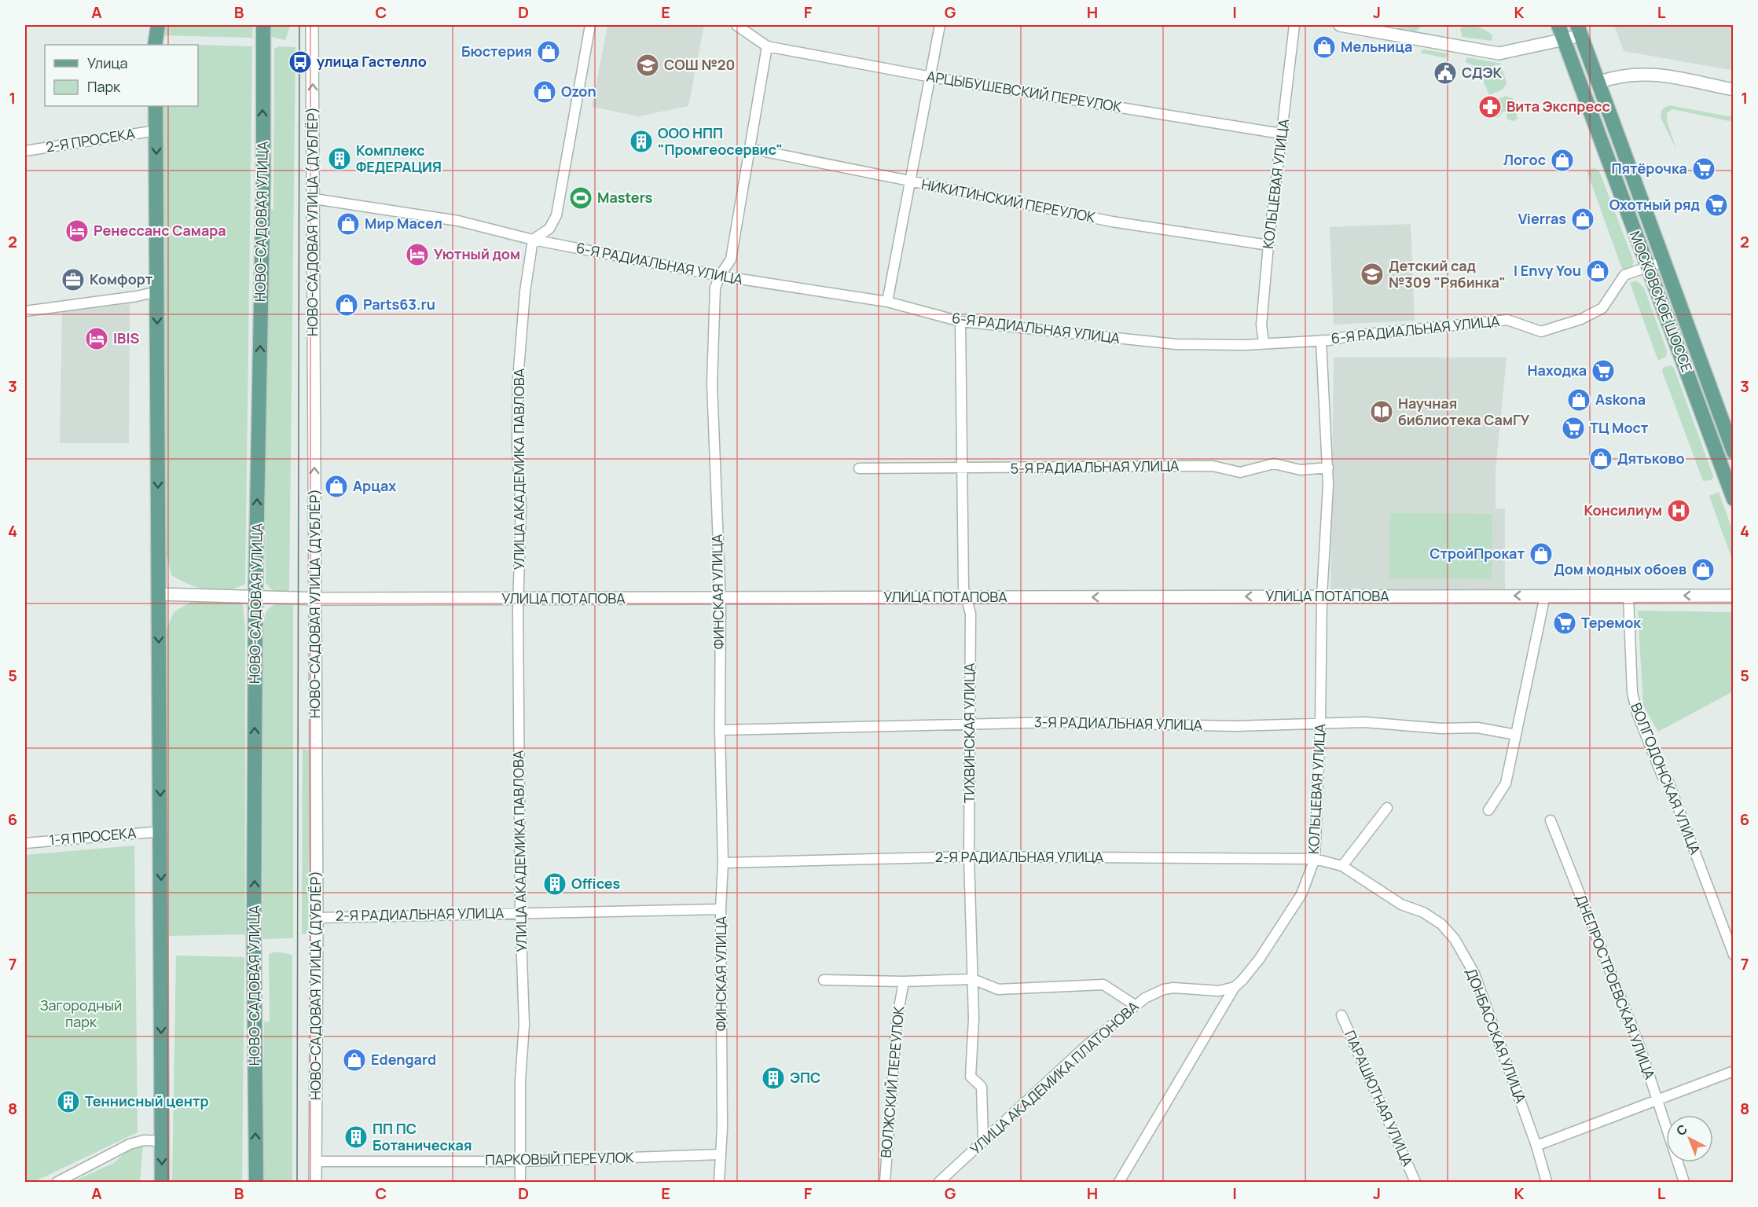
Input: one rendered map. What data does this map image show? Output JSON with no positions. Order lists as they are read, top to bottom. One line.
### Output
{"streets":{"main road":["НОВО-САДОВАЯ УЛИЦА","МОСКОВСКОЕ ШОССЕ"],"street":["АРЦЫБУШЕВСКИЙ ПЕРЕУЛОК","2-Я ПРОСЕКА","КОЛЬЦЕВАЯ УЛИЦА","НИКИТИНСКИЙ ПЕРЕУЛОК","НОВО-САДОВАЯ УЛИЦА (ДУБЛЁР)","6-Я РАДИАЛЬНАЯ УЛИЦА","5-Я РАДИАЛЬНАЯ УЛИЦА","УЛИЦА АКАДЕМИКА ПАВЛОВА","ФИНСКАЯ УЛИЦА","УЛИЦА ПОТАПОВА","3-Я РАДИАЛЬНАЯ УЛИЦА","ТИХВИНСКАЯ УЛИЦА","ВОЛГОДОНСКАЯ УЛИЦА","1-Я ПРОСЕКА","2-Я РАДИАЛЬНАЯ УЛИЦА","ДНЕПРОСТРОЕВСКАЯ УЛИЦА","ДОНБАССКАЯ УЛИЦА","УЛИЦА АКАДЕМИКА ПЛАТОНОВА","ВОЛЖСКИЙ ПЕРЕУЛОК","ПАРАШЮТНАЯ УЛИЦА","ПАРКОВЫЙ ПЕРЕУЛОК"]},"crossings":[["АРЦЫБУШЕВСКИЙ ПЕРЕУЛОК","КОЛЬЦЕВАЯ УЛИЦА"],["АРЦЫБУШЕВСКИЙ ПЕРЕУЛОК","ФИНСКАЯ УЛИЦА"],["КОЛЬЦЕВАЯ УЛИЦА","НИКИТИНСКИЙ ПЕРЕУЛОК"],["КОЛЬЦЕВАЯ УЛИЦА","6-Я РАДИАЛЬНАЯ УЛИЦА"],["КОЛЬЦЕВАЯ УЛИЦА","5-Я РАДИАЛЬНАЯ УЛИЦА"],["КОЛЬЦЕВАЯ УЛИЦА","УЛИЦА ПОТАПОВА"],["КОЛЬЦЕВАЯ УЛИЦА","3-Я РАДИАЛЬНАЯ УЛИЦА"],["КОЛЬЦЕВАЯ УЛИЦА","2-Я РАДИАЛЬНАЯ УЛИЦА"],["КОЛЬЦЕВАЯ УЛИЦА","ДОНБАССКАЯ УЛИЦА"],["КОЛЬЦЕВАЯ УЛИЦА","УЛИЦА АКАДЕМИКА ПЛАТОНОВА"],["НИКИТИНСКИЙ ПЕРЕУЛОК","ФИНСКАЯ УЛИЦА"],["НОВО-САДОВАЯ УЛИЦА","УЛИЦА ПОТАПОВА"],["НОВО-САДОВАЯ УЛИЦА (ДУБЛЁР)","6-Я РАДИАЛЬНАЯ УЛИЦА"],["НОВО-САДОВАЯ УЛИЦА (ДУБЛЁР)","УЛИЦА ПОТАПОВА"],["НОВО-САДОВАЯ УЛИЦА (ДУБЛЁР)","2-Я РАДИАЛЬНАЯ УЛИЦА"],["НОВО-САДОВАЯ УЛИЦА (ДУБЛЁР)","ПАРКОВЫЙ ПЕРЕУЛОК"],["6-Я РАДИАЛЬНАЯ УЛИЦА","МОСКОВСКОЕ ШОССЕ"],["6-Я РАДИАЛЬНАЯ УЛИЦА","УЛИЦА АКАДЕМИКА ПАВЛОВА"],["6-Я РАДИАЛЬНАЯ УЛИЦА","ФИНСКАЯ УЛИЦА"],["6-Я РАДИАЛЬНАЯ УЛИЦА","ТИХВИНСКАЯ УЛИЦА"],["5-Я РАДИАЛЬНАЯ УЛИЦА","ТИХВИНСКАЯ УЛИЦА"],["УЛИЦА АКАДЕМИКА ПАВЛОВА","УЛИЦА ПОТАПОВА"],["УЛИЦА АКАДЕМИКА ПАВЛОВА","2-Я РАДИАЛЬНАЯ УЛИЦА"],["УЛИЦА АКАДЕМИКА ПАВЛОВА","ПАРКОВЫЙ ПЕРЕУЛОК"],["ФИНСКАЯ УЛИЦА","УЛИЦА ПОТАПОВА"],["ФИНСКАЯ УЛИЦА","3-Я РАДИАЛЬНАЯ УЛИЦА"],["ФИНСКАЯ УЛИЦА","2-Я РАДИАЛЬНАЯ УЛИЦА"],["ФИНСКАЯ УЛИЦА","ПАРКОВЫЙ ПЕРЕУЛОК"],["УЛИЦА ПОТАПОВА","ТИХВИНСКАЯ УЛИЦА"],["УЛИЦА ПОТАПОВА","ВОЛГОДОНСКАЯ УЛИЦА"],["3-Я РАДИАЛЬНАЯ УЛИЦА","ТИХВИНСКАЯ УЛИЦА"],["ТИХВИНСКАЯ УЛИЦА","2-Я РАДИАЛЬНАЯ УЛИЦА"],["ТИХВИНСКАЯ УЛИЦА","УЛИЦА АКАДЕМИКА ПЛАТОНОВА"],["2-Я РАДИАЛЬНАЯ УЛИЦА","ДОНБАССКАЯ УЛИЦА"]],"one_way":["НОВО-САДОВАЯ УЛИЦА (ДУБЛЁР)","УЛИЦА ПОТАПОВА"],"parks":["Загородный парк"],"places":{"shop":["Мельница","Бюстерия","Ozon","Логос","Vierras","Мир Масел","I Envy You","Parts63.ru","Askona","Дятьково","Арцах","СтройПрокат","Дом модных обоев","Edengard"],"bus stop":["улица Гастелло"],"school or university":["СОШ №20","Детский сад №309 \"Рябинка\""],"public building":["СДЭК"],"pharmacy":["Вита Экспресс"],"building":["ООО НПП \"Промгеосервис\"","Комплекс ФЕДЕРАЦИЯ","Offices","ЭПС","Теннисный центр","ПП ПС Ботаническая"],"supermarket":["Пятёрочка","Охотный ряд","Находка","ТЦ Мост","Теремок"],"sports":["Masters"],"hotel":["Ренессанс Самара","Уютный дом","IBIS"],"office":["Комфорт"],"library":["Научная библиотека СамГУ"],"hospital":["Консилиум"]},"legend":["Улица","Парк"],"north":"top left","grid":{"columns":["A","B","C","D","E","F","G","H","I","J","K","L"],"rows":["1","2","3","4","5","6","7","8"]}}
